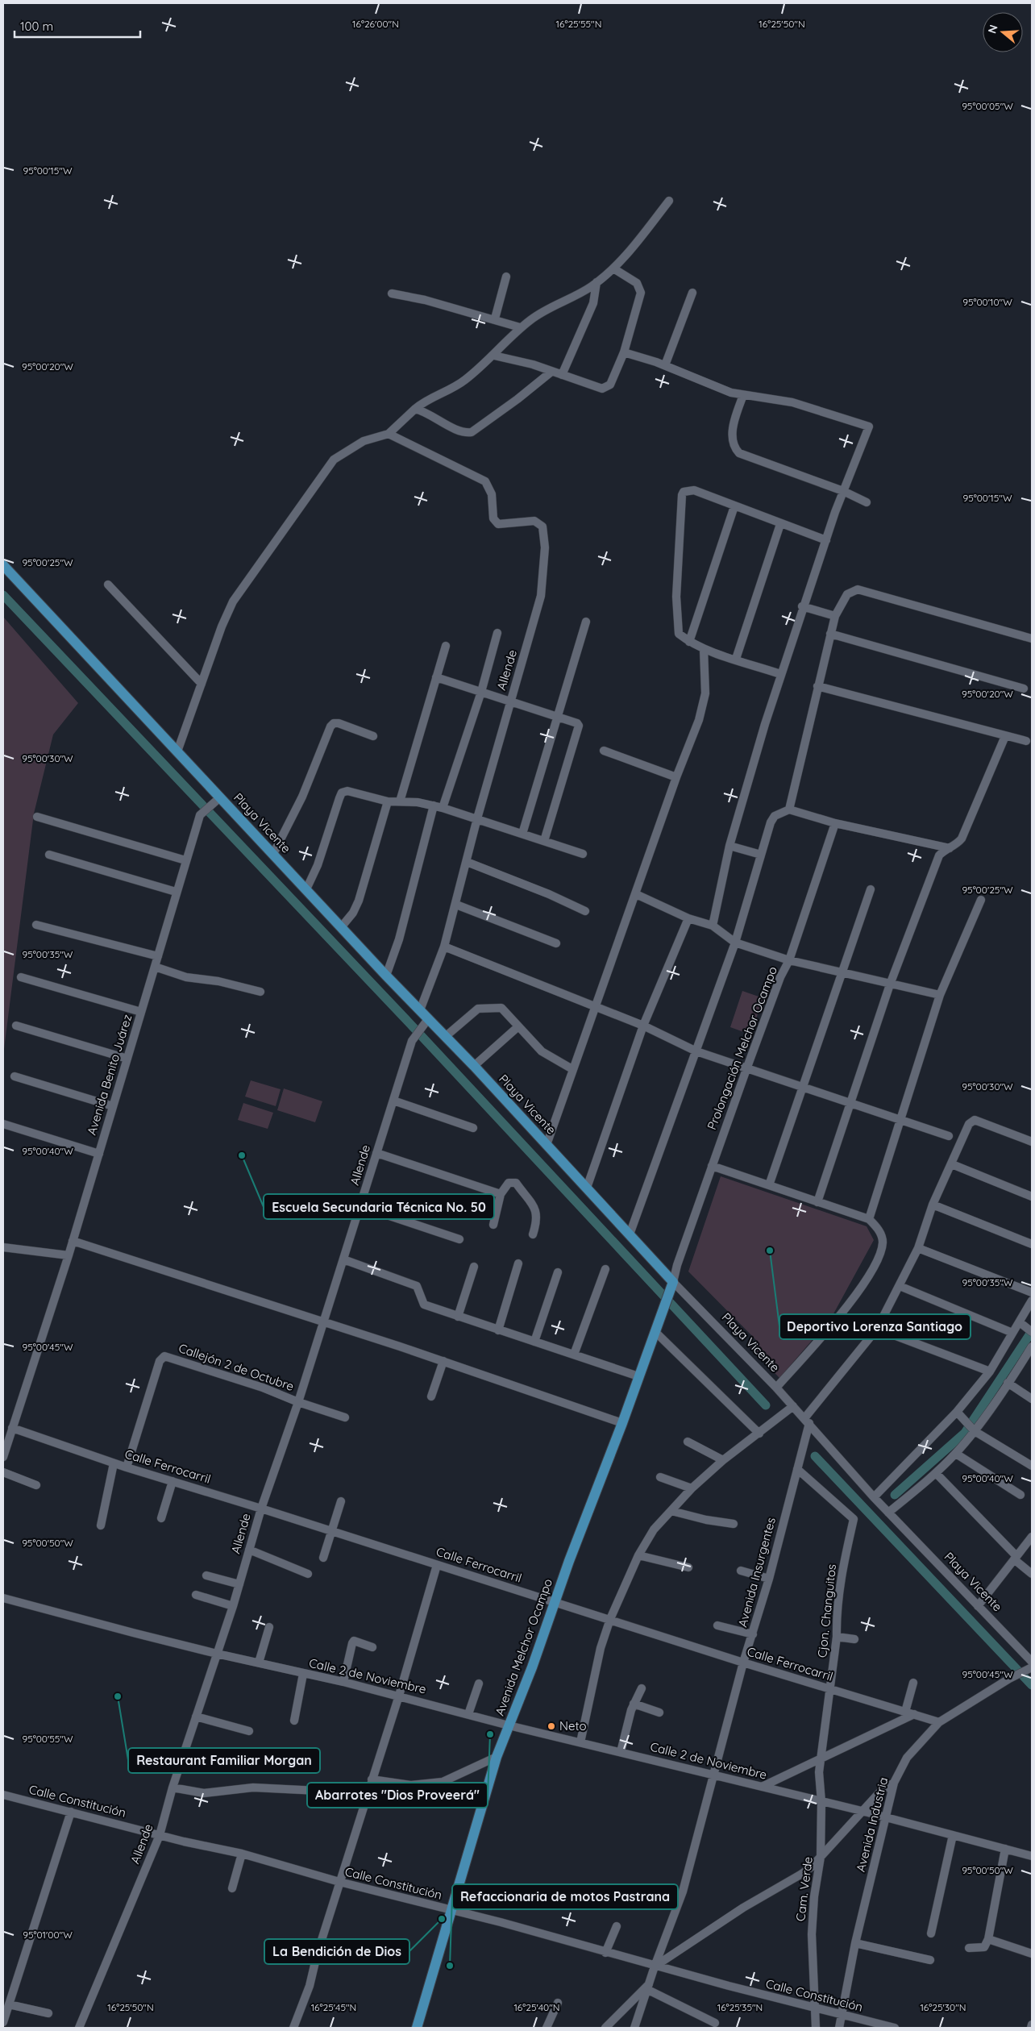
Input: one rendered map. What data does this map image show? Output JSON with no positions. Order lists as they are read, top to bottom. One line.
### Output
{"streets":{"main road":["Playa Vicente","Avenida Melchor Ocampo"],"street":["Allende","Prolongación Melchor Ocampo","Avenida Benito Juárez","Callejón 2 de Octubre","Calle Ferrocarril","Avenida Insurgentes","Cjon. Changuitos","Calle 2 de Noviembre","Calle Constitución","Avenida Industria","Cam. Verde"]},"crossings":[["Allende","Playa Vicente"],["Allende","Callejón 2 de Octubre"],["Allende","Calle Ferrocarril"],["Allende","Calle 2 de Noviembre"],["Allende","Calle Constitución"],["Playa Vicente","Prolongación Melchor Ocampo"],["Playa Vicente","Avenida Benito Juárez"],["Playa Vicente","Avenida Insurgentes"],["Playa Vicente","Avenida Melchor Ocampo"],["Playa Vicente","Avenida Industria"],["Prolongación Melchor Ocampo","Avenida Melchor Ocampo"],["Avenida Benito Juárez","Calle Ferrocarril"],["Callejón 2 de Octubre","Calle Ferrocarril"],["Calle Ferrocarril","Avenida Insurgentes"],["Calle Ferrocarril","Cjon. Changuitos"],["Calle Ferrocarril","Avenida Melchor Ocampo"],["Calle Ferrocarril","Avenida Industria"],["Avenida Insurgentes","Cjon. Changuitos"],["Avenida Insurgentes","Calle 2 de Noviembre"],["Avenida Insurgentes","Calle Constitución"],["Cjon. Changuitos","Calle 2 de Noviembre"],["Cjon. Changuitos","Cam. Verde"],["Avenida Melchor Ocampo","Calle 2 de Noviembre"],["Avenida Melchor Ocampo","Calle Constitución"],["Calle 2 de Noviembre","Avenida Industria"],["Calle 2 de Noviembre","Cam. Verde"],["Calle Constitución","Avenida Industria"],["Calle Constitución","Cam. Verde"]],"places":["Escuela Secundaria Técnica No. 50","Deportivo Lorenza Santiago","Restaurant Familiar Morgan","Neto","Abarrotes \"Dios Proveerá\"","La Bendición de Dios","Refaccionaria de motos Pastrana"],"scale_bar":"100 m","north":"left","coordinates":["16°26'00\"N","16°25'55\"N","16°25'50\"N","95°00'05\"W","95°00'15\"W","95°00'10\"W","95°00'20\"W","95°00'25\"W","95°00'30\"W","95°00'35\"W","95°00'40\"W","95°00'45\"W","95°00'50\"W","95°00'55\"W","95°01'00\"W","16°25'45\"N","16°25'40\"N","16°25'35\"N","16°25'30\"N"]}
